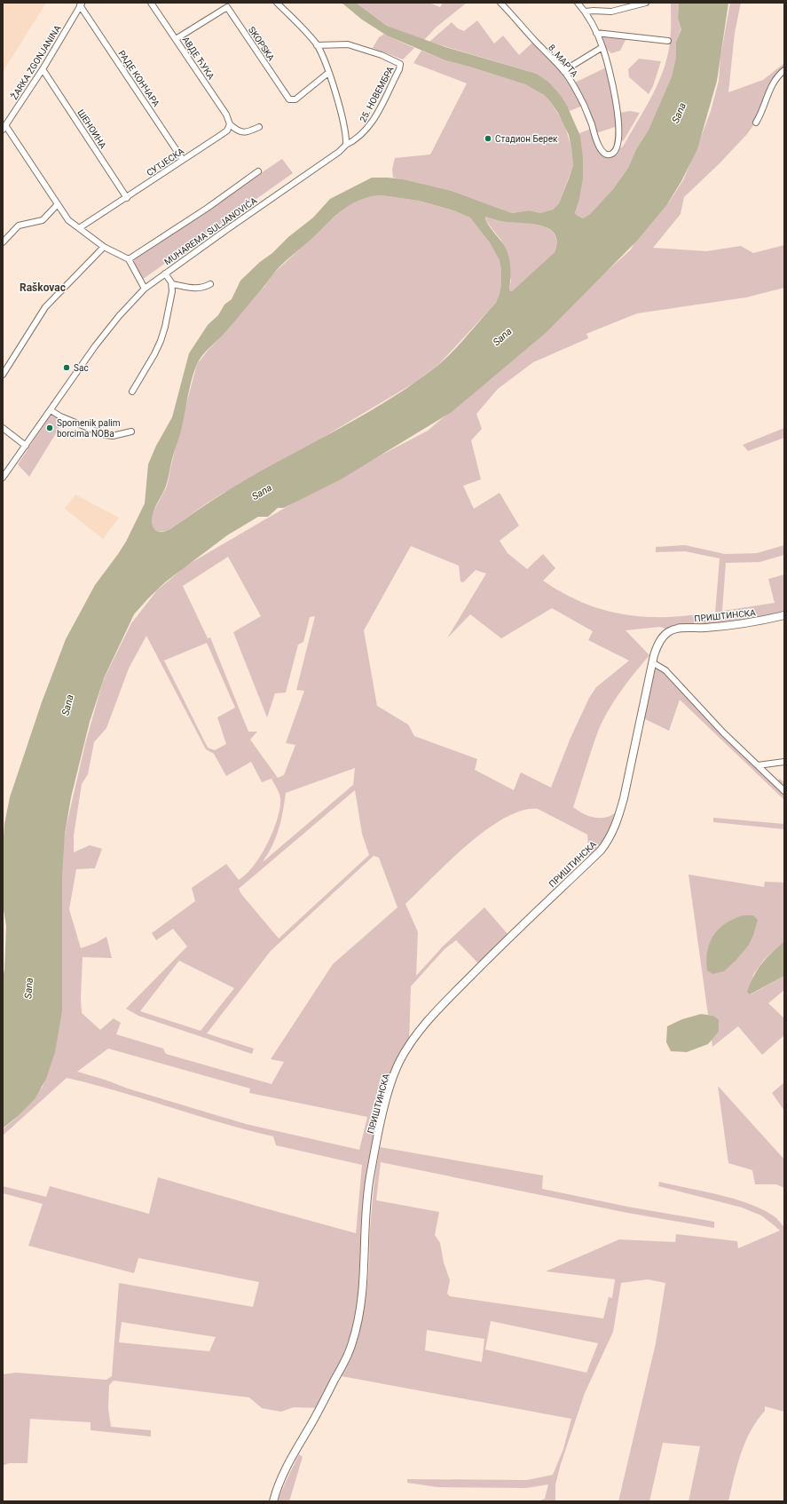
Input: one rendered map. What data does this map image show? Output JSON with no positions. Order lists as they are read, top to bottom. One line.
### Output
{"streets":{"street":["SKOPSKA","АВДЕ ЋУКА","8. МАРТА","ŽARKA ZGONJANINA","РАДЕ КОНЧАРА","25. НОВЕМБРА","ШЕНОИНА","СУТЈЕСКА","MUHAREMA SULJANOVIĆA","ПРИШТИНСКА"]},"crossings":[["SKOPSKA","АВДЕ ЋУКА"],["АВДЕ ЋУКА","СУТЈЕСКА"],["ŽARKA ZGONJANINA","РАДЕ КОНЧАРА"],["ŽARKA ZGONJANINA","ШЕНОИНА"],["РАДЕ КОНЧАРА","СУТЈЕСКА"],["25. НОВЕМБРА","MUHAREMA SULJANOVIĆA"],["ШЕНОИНА","СУТЈЕСКА"]],"districts":["Raškovac"],"water":["Sana"],"places":["Стадион Берек","Sac","Spomenik palim borcima NOBa"]}
